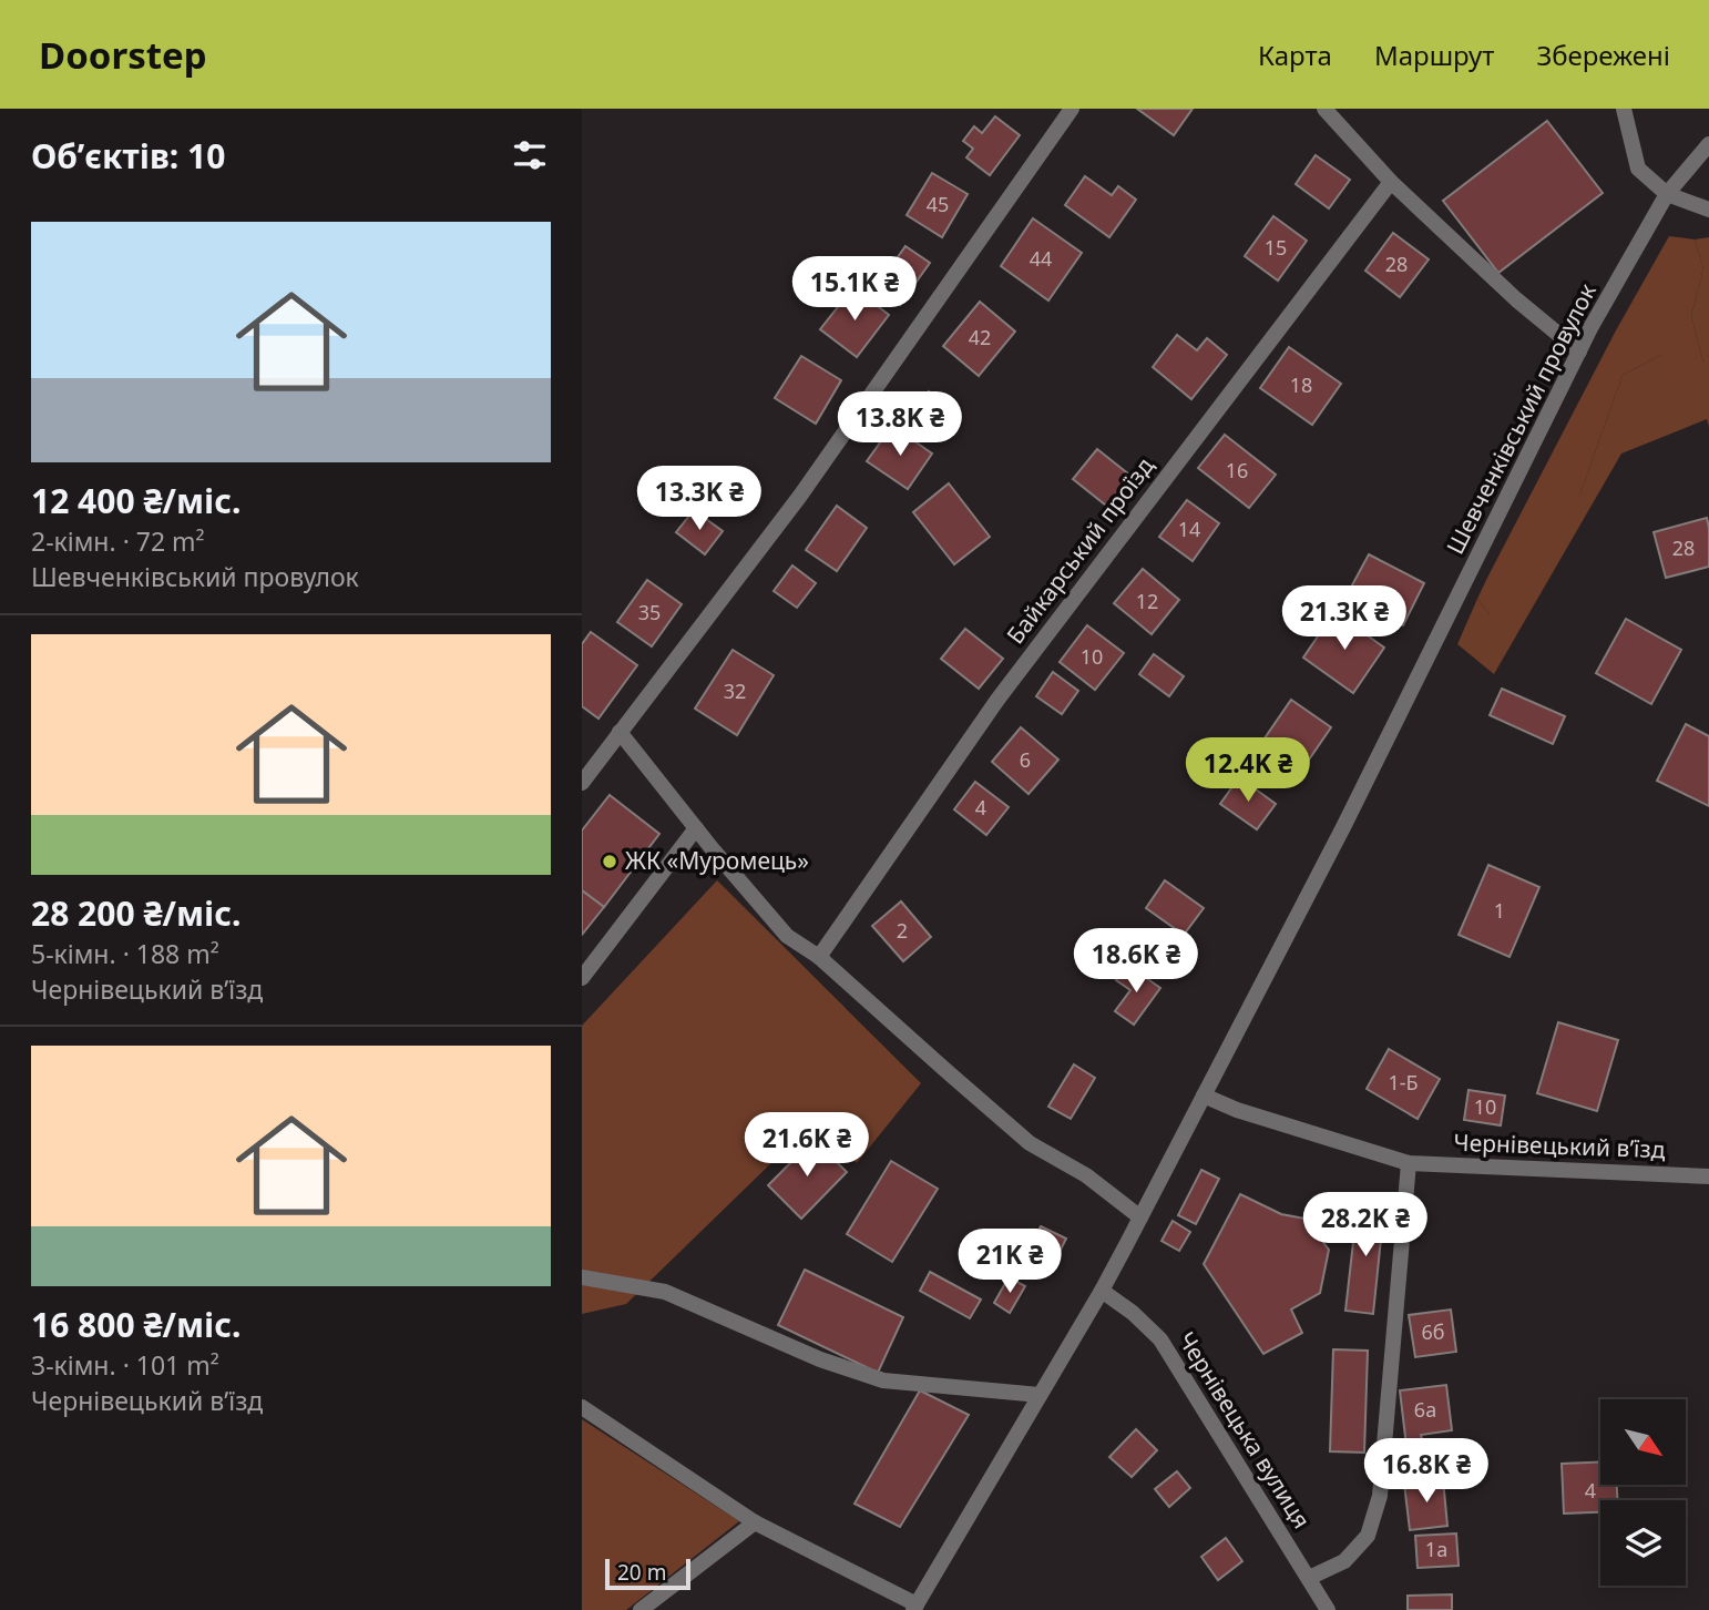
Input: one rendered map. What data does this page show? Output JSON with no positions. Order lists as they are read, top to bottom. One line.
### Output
{"streets":{"street":["Шевченківський провулок","Байкарський проїзд","Чернівецький вʼїзд","Чернівецька вулиця"]},"crossings":[["Шевченківський провулок","Чернівецький вʼїзд"],["Шевченківський провулок","Чернівецька вулиця"]],"places":["ЖК «Муромець»"],"house_numbers":["45","15","44","28","42","18","16","14","28","12","35","10","32","6","4","1","2","1-Б","10","6б","6а","4","1а"],"scale_bar":"20 m","north":"bottom right","page":{"header":"Doorstep","nav":["Карта","Маршрут","Збережені"],"heading":"Об’єктів: 10","list":[{"name":"12 400 ₴/міс.","note":"2-кімн. · 72 m² · Шевченківський провулок"},{"name":"28 200 ₴/міс.","note":"5-кімн. · 188 m² · Чернівецький вʼїзд"},{"name":"16 800 ₴/міс.","note":"3-кімн. · 101 m² · Чернівецький вʼїзд"}],"price":["15.1K ₴","13.8K ₴","13.3K ₴","21.3K ₴","12.4K ₴","18.6K ₴","21.6K ₴","28.2K ₴","21K ₴","16.8K ₴"],"scale":"20 m"}}
